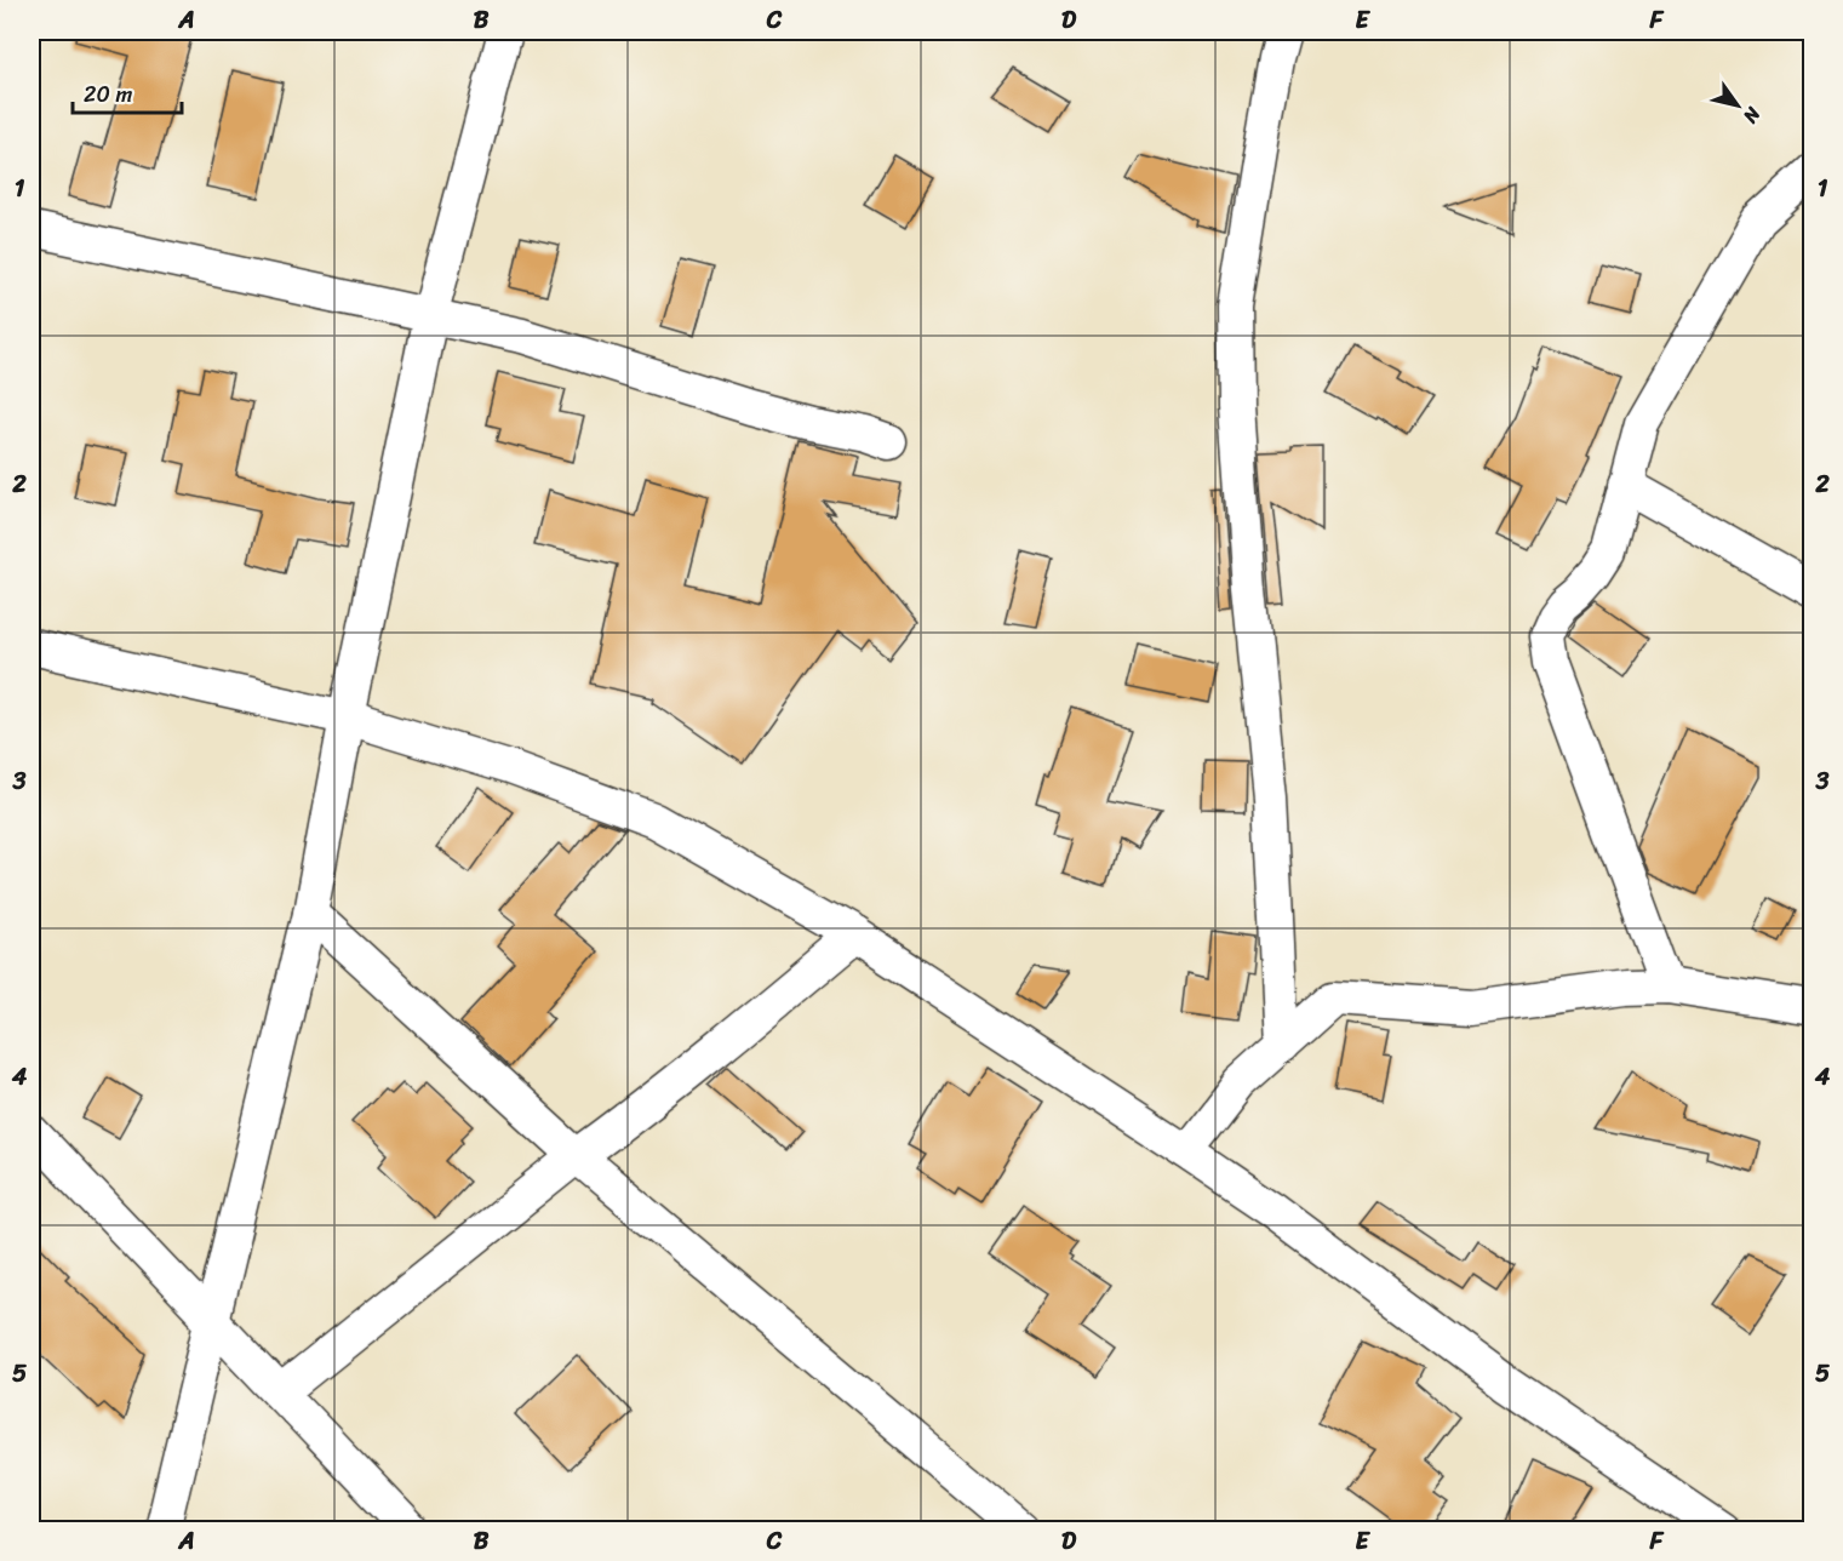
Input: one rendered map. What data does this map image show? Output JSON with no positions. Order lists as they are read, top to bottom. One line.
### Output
{"scale_bar":"20 m","north":"bottom right","grid":{"columns":["A","B","C","D","E","F"],"rows":["1","2","3","4","5"]}}
